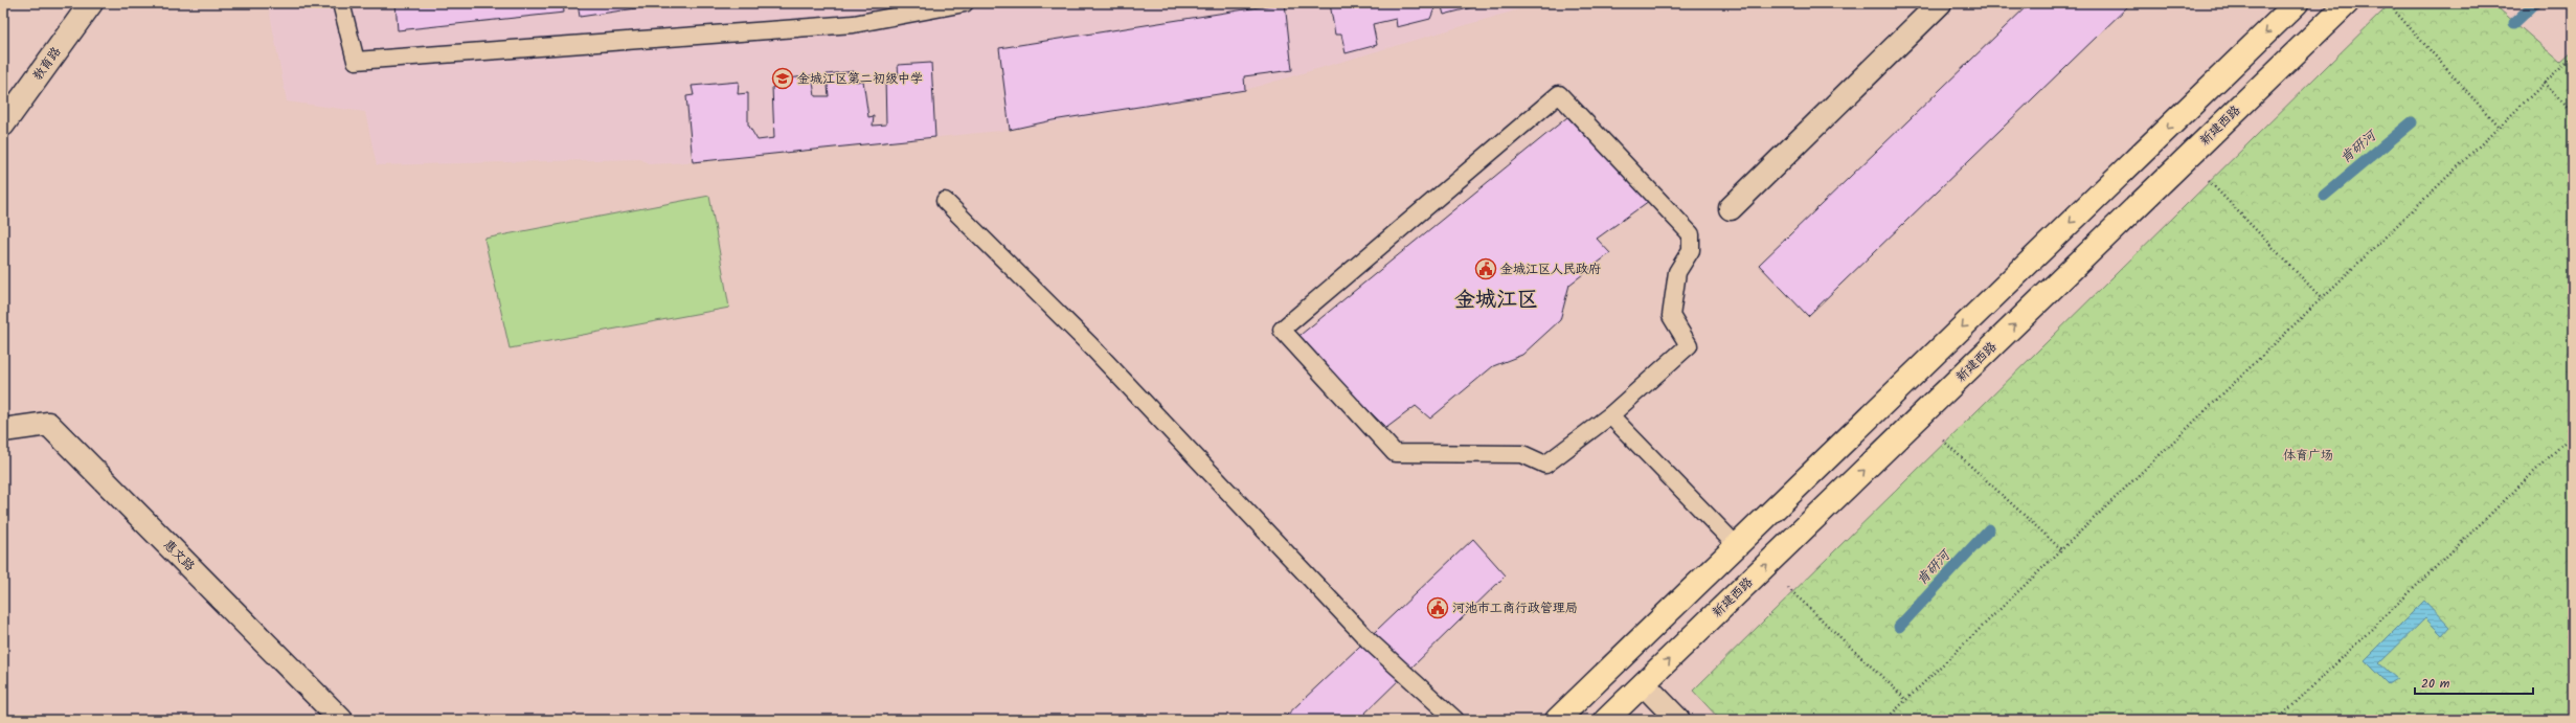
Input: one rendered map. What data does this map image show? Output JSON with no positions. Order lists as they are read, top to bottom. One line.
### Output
{"streets":{"main road":["新建西路"],"street":["教育路","惠文路"]},"districts":["金城江区"],"water":["肯研河"],"parks":["体育广场"],"places":{"school or university":["金城江区第二初级中学"],"public building":["金城江区人民政府","河池市工商行政管理局"]},"scale_bar":"20 m"}
